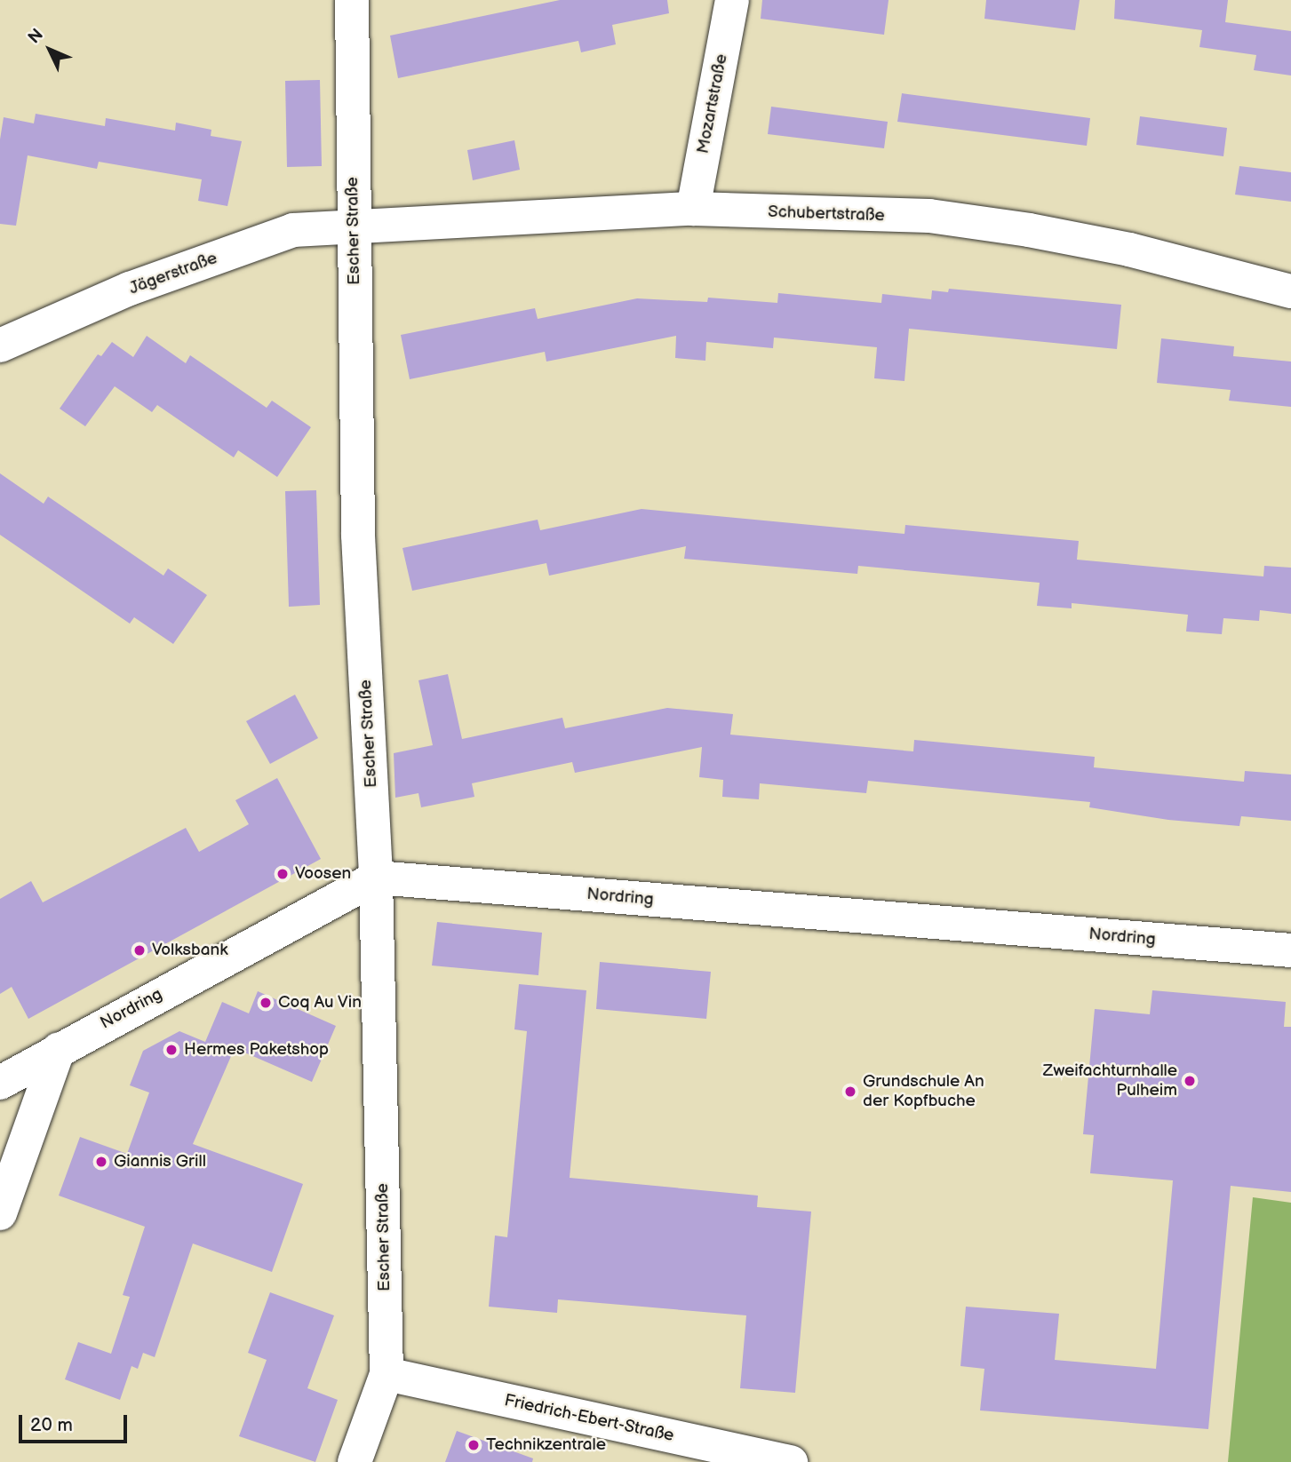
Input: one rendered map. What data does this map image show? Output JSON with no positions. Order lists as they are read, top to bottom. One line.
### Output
{"streets":{"street":["Mozartstraße","Schubertstraße","Escher Straße","Jägerstraße","Nordring","Friedrich-Ebert-Straße"]},"crossings":[["Mozartstraße","Schubertstraße"],["Schubertstraße","Escher Straße"],["Schubertstraße","Jägerstraße"],["Escher Straße","Jägerstraße"],["Escher Straße","Nordring"],["Escher Straße","Friedrich-Ebert-Straße"]],"places":["Voosen","Volksbank","Coq Au Vin","Hermes Paketshop","Zweifachturnhalle Pulheim","Grundschule An der Kopfbuche","Giannis Grill","Technikzentrale"],"scale_bar":"20 m","north":"top left"}
